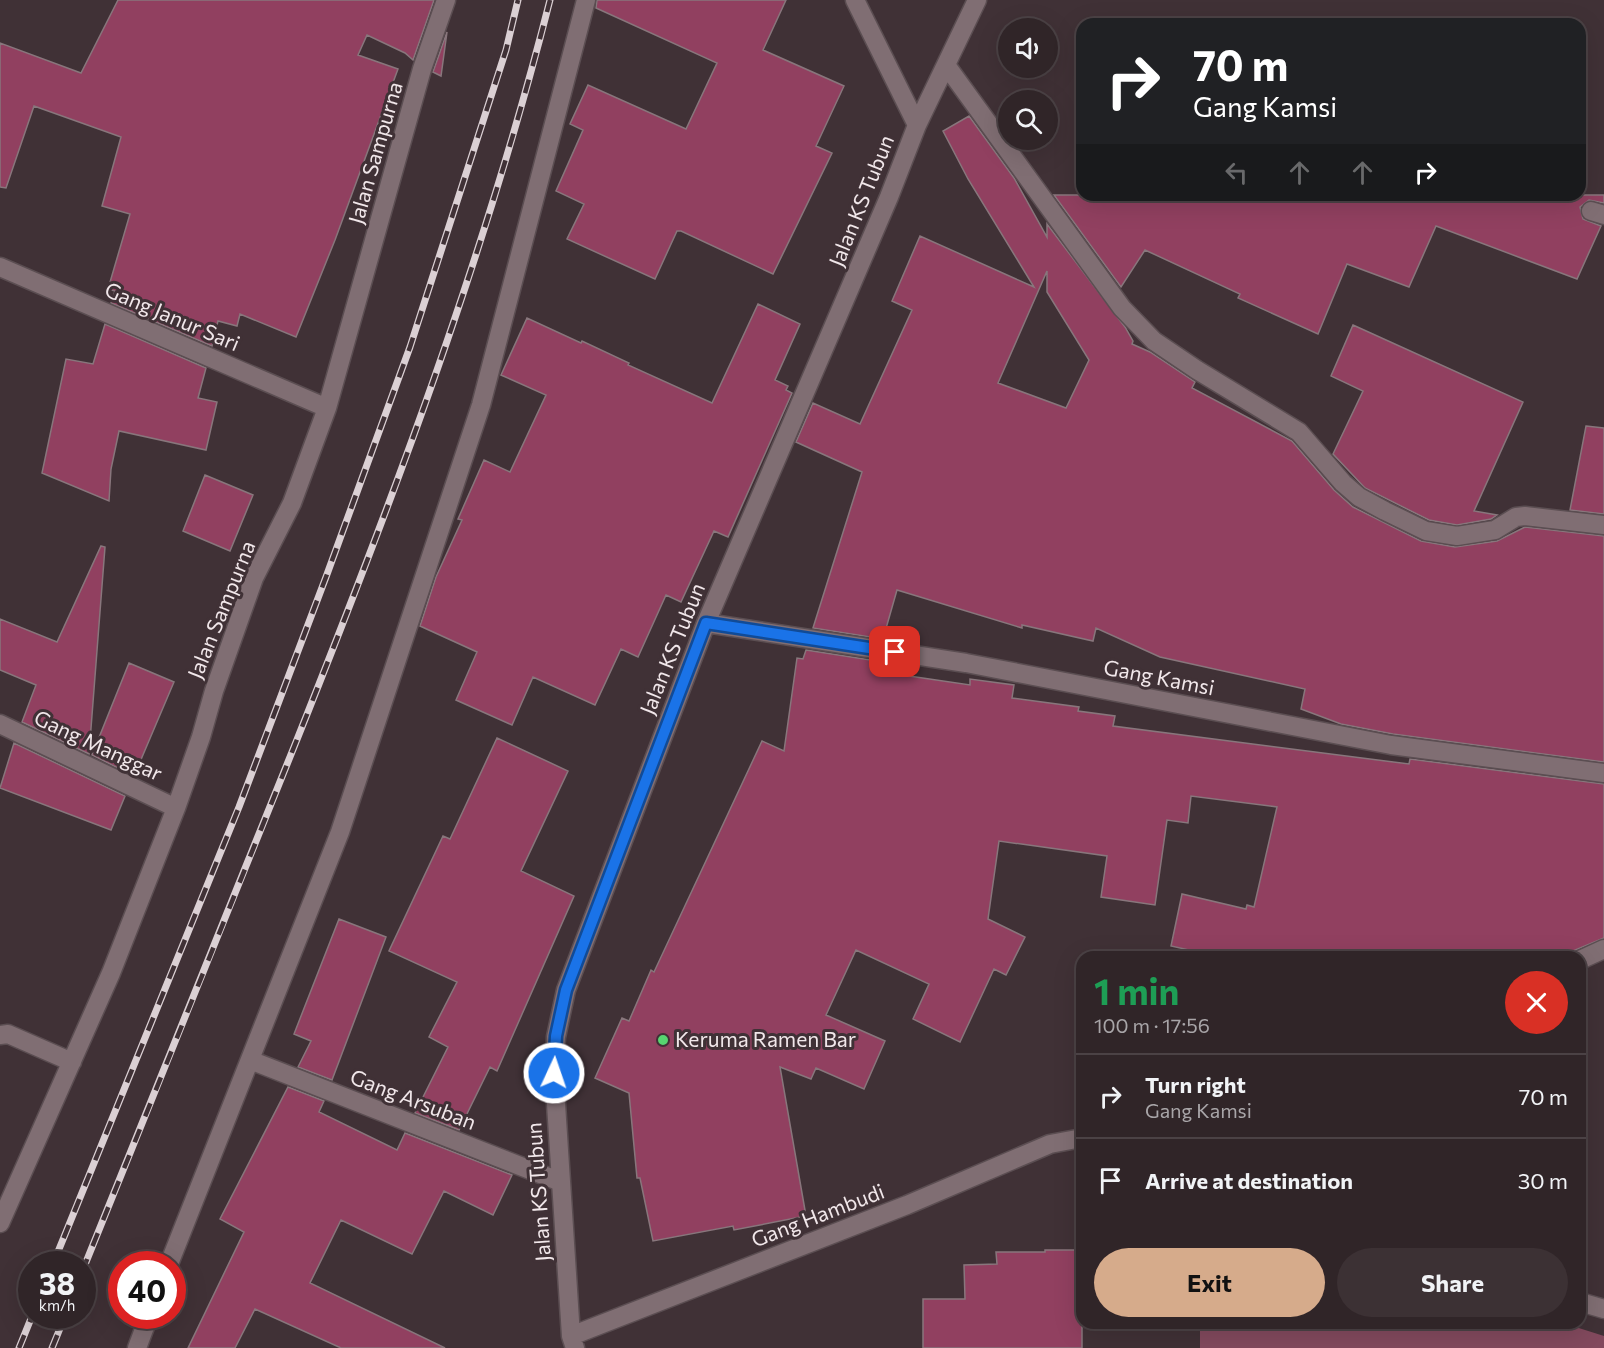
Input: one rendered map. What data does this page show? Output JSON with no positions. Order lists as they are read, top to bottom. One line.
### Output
{"streets":{"street":["Jalan Sampurna","Jalan KS Tubun","Gang Janur Sari","Gang Kamsi","Gang Manggar","Gang Arsuban","Gang Hambudi"]},"crossings":[["Jalan Sampurna","Gang Janur Sari"],["Jalan Sampurna","Gang Manggar"],["Jalan KS Tubun","Gang Kamsi"],["Jalan KS Tubun","Gang Arsuban"],["Jalan KS Tubun","Gang Hambudi"]],"places":["Keruma Ramen Bar"],"page":{"turn":["70 m","Gang Kamsi"],"heading":["1 min","100 m · 17:56"],"list":[{"name":"Turn right","note":"Gang Kamsi","value":"70 m"},{"name":"Arrive at destination","value":"30 m"}],"buttons":["Exit","Share"],"speed":"38 km/h","limit":"40"}}
